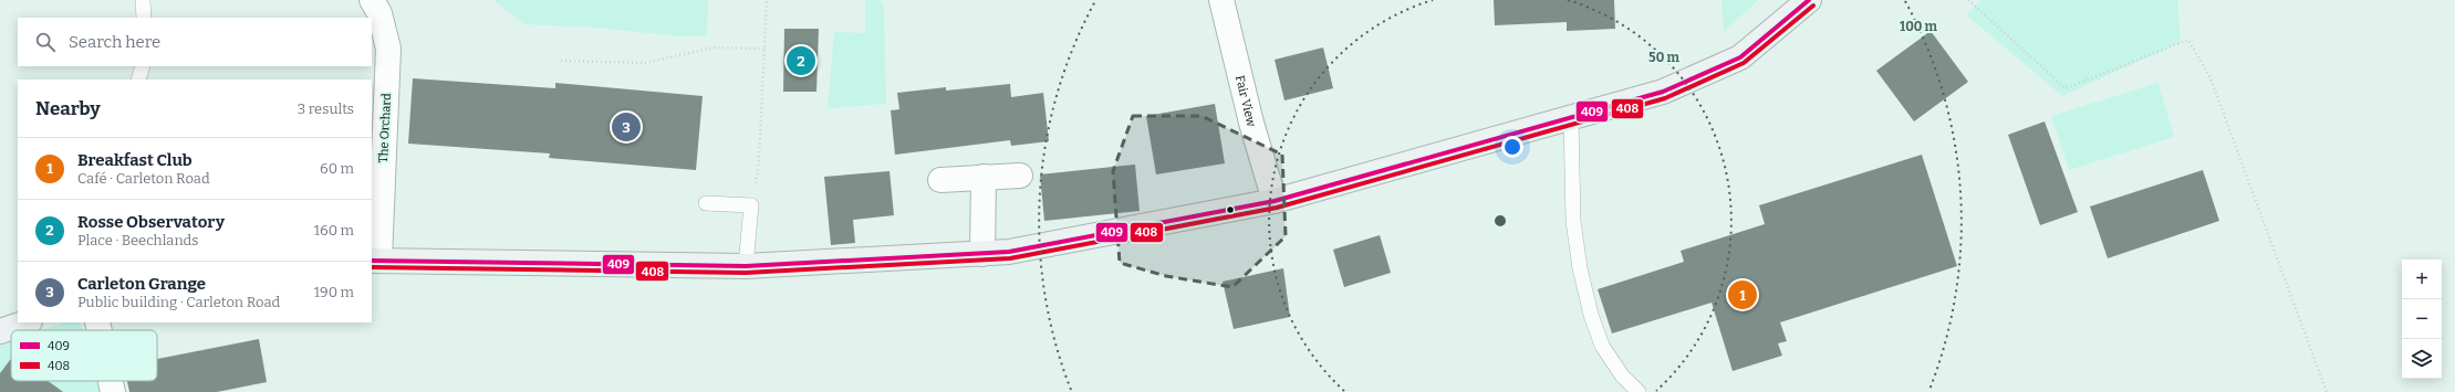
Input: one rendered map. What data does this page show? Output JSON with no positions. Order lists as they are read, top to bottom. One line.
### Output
{"streets":{"street":["Fair View","The Orchard"]},"lines":["transit line 409","transit line 408"],"legend":["409","408"],"page":{"search":"Search here","pins":["2","3","1"],"heading":["Nearby","3 results"],"list":[{"mark":"1","name":"Breakfast Club","note":"Café · Carleton Road","value":"60 m"},{"mark":"2","name":"Rosse Observatory","note":"Place · Beechlands","value":"160 m"},{"mark":"3","name":"Carleton Grange","note":"Public building · Carleton Road","value":"190 m"}],"map_buttons":["+","−"]},"rings":["100 m","50 m"]}
